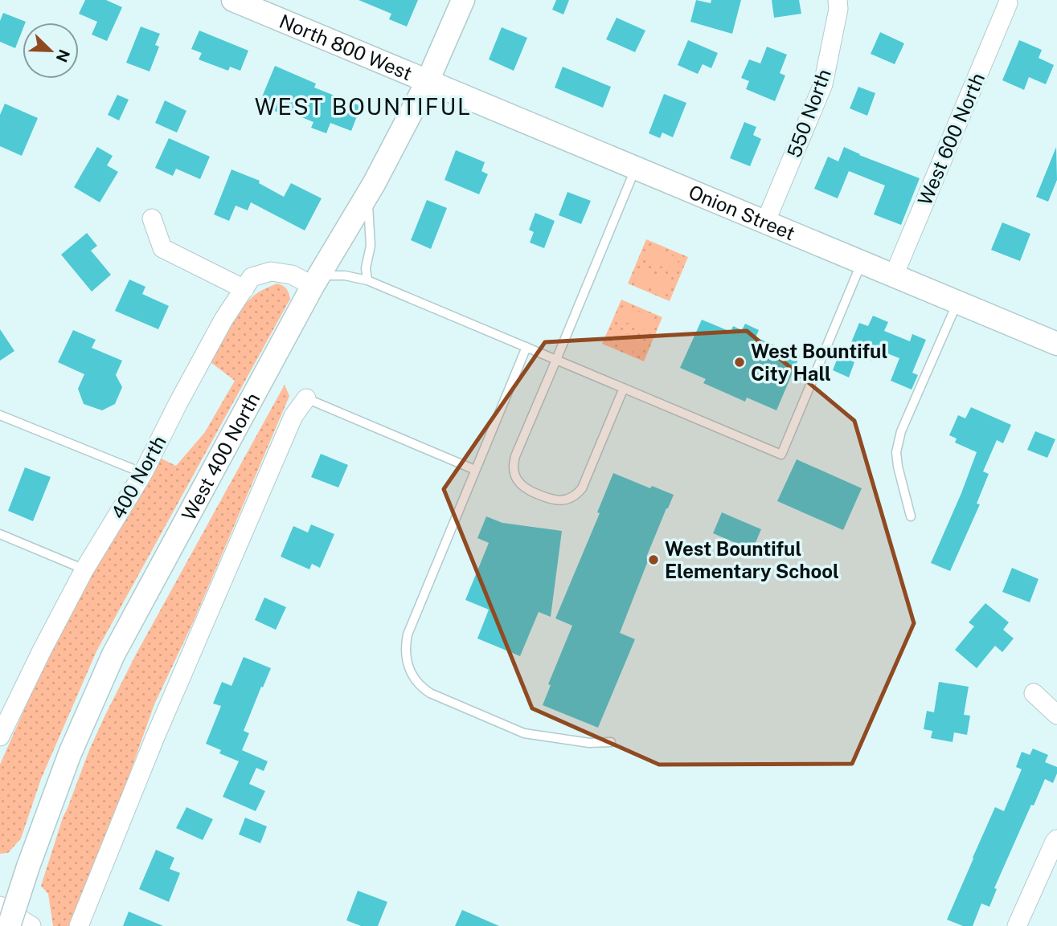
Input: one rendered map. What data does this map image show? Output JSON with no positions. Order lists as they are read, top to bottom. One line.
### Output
{"streets":{"street":["North 800 West","550 North","West 600 North","Onion Street","West 400 North","400 North"]},"crossings":[["North 800 West","Onion Street"],["North 800 West","West 400 North"],["550 North","Onion Street"],["West 600 North","Onion Street"],["Onion Street","West 400 North"],["West 400 North","400 North"]],"districts":["WEST BOUNTIFUL"],"places":["West Bountiful City Hall","West Bountiful Elementary School"],"north":"bottom right"}
